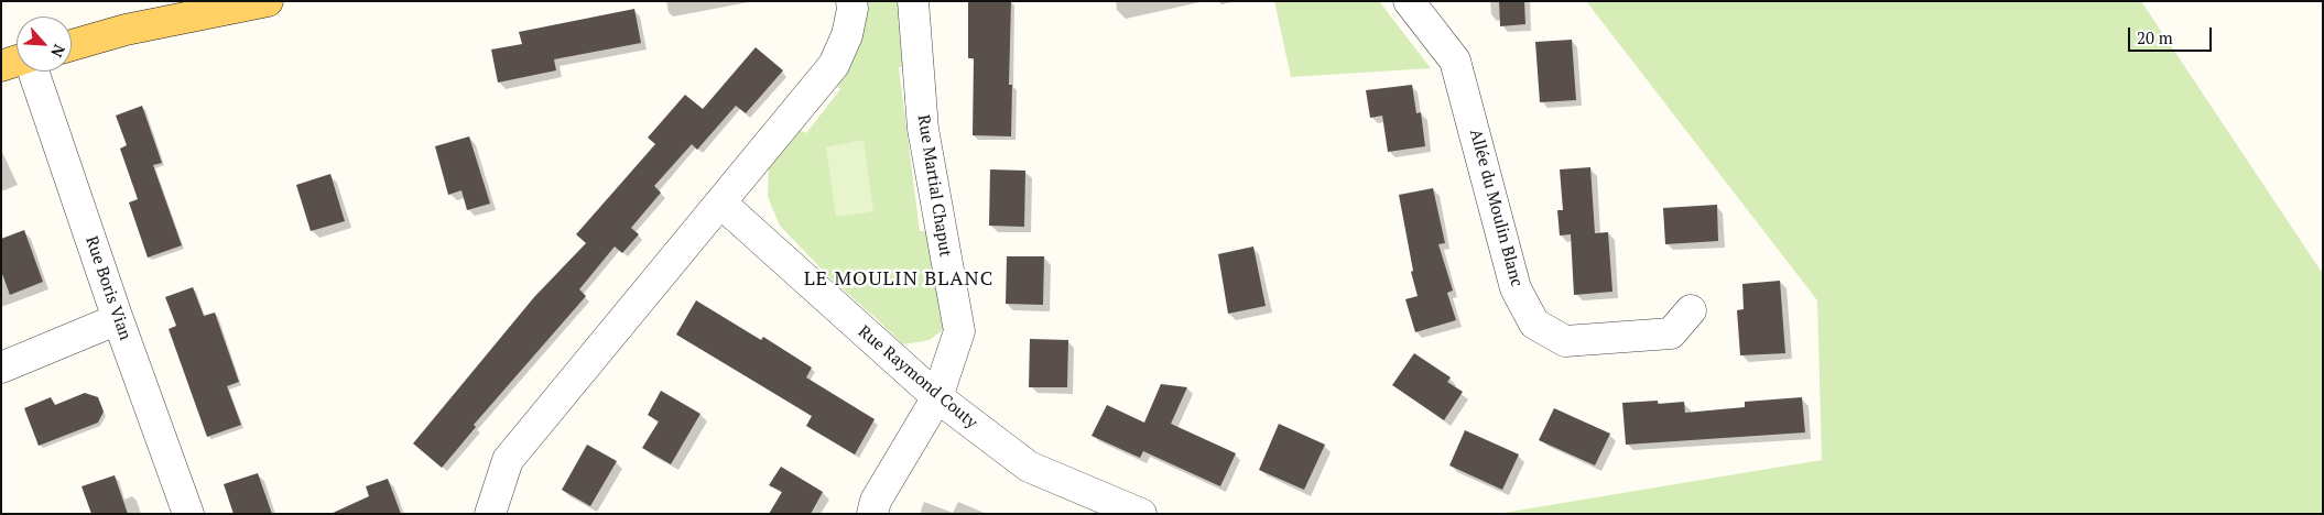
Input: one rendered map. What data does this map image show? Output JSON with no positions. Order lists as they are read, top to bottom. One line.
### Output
{"streets":{"street":["Rue Martial Chaput","Allée du Moulin Blanc","Rue Boris Vian","Rue Raymond Couty"]},"crossings":[["Rue Martial Chaput","Rue Raymond Couty"]],"districts":["LE MOULIN BLANC"],"scale_bar":"20 m","north":"bottom right"}
